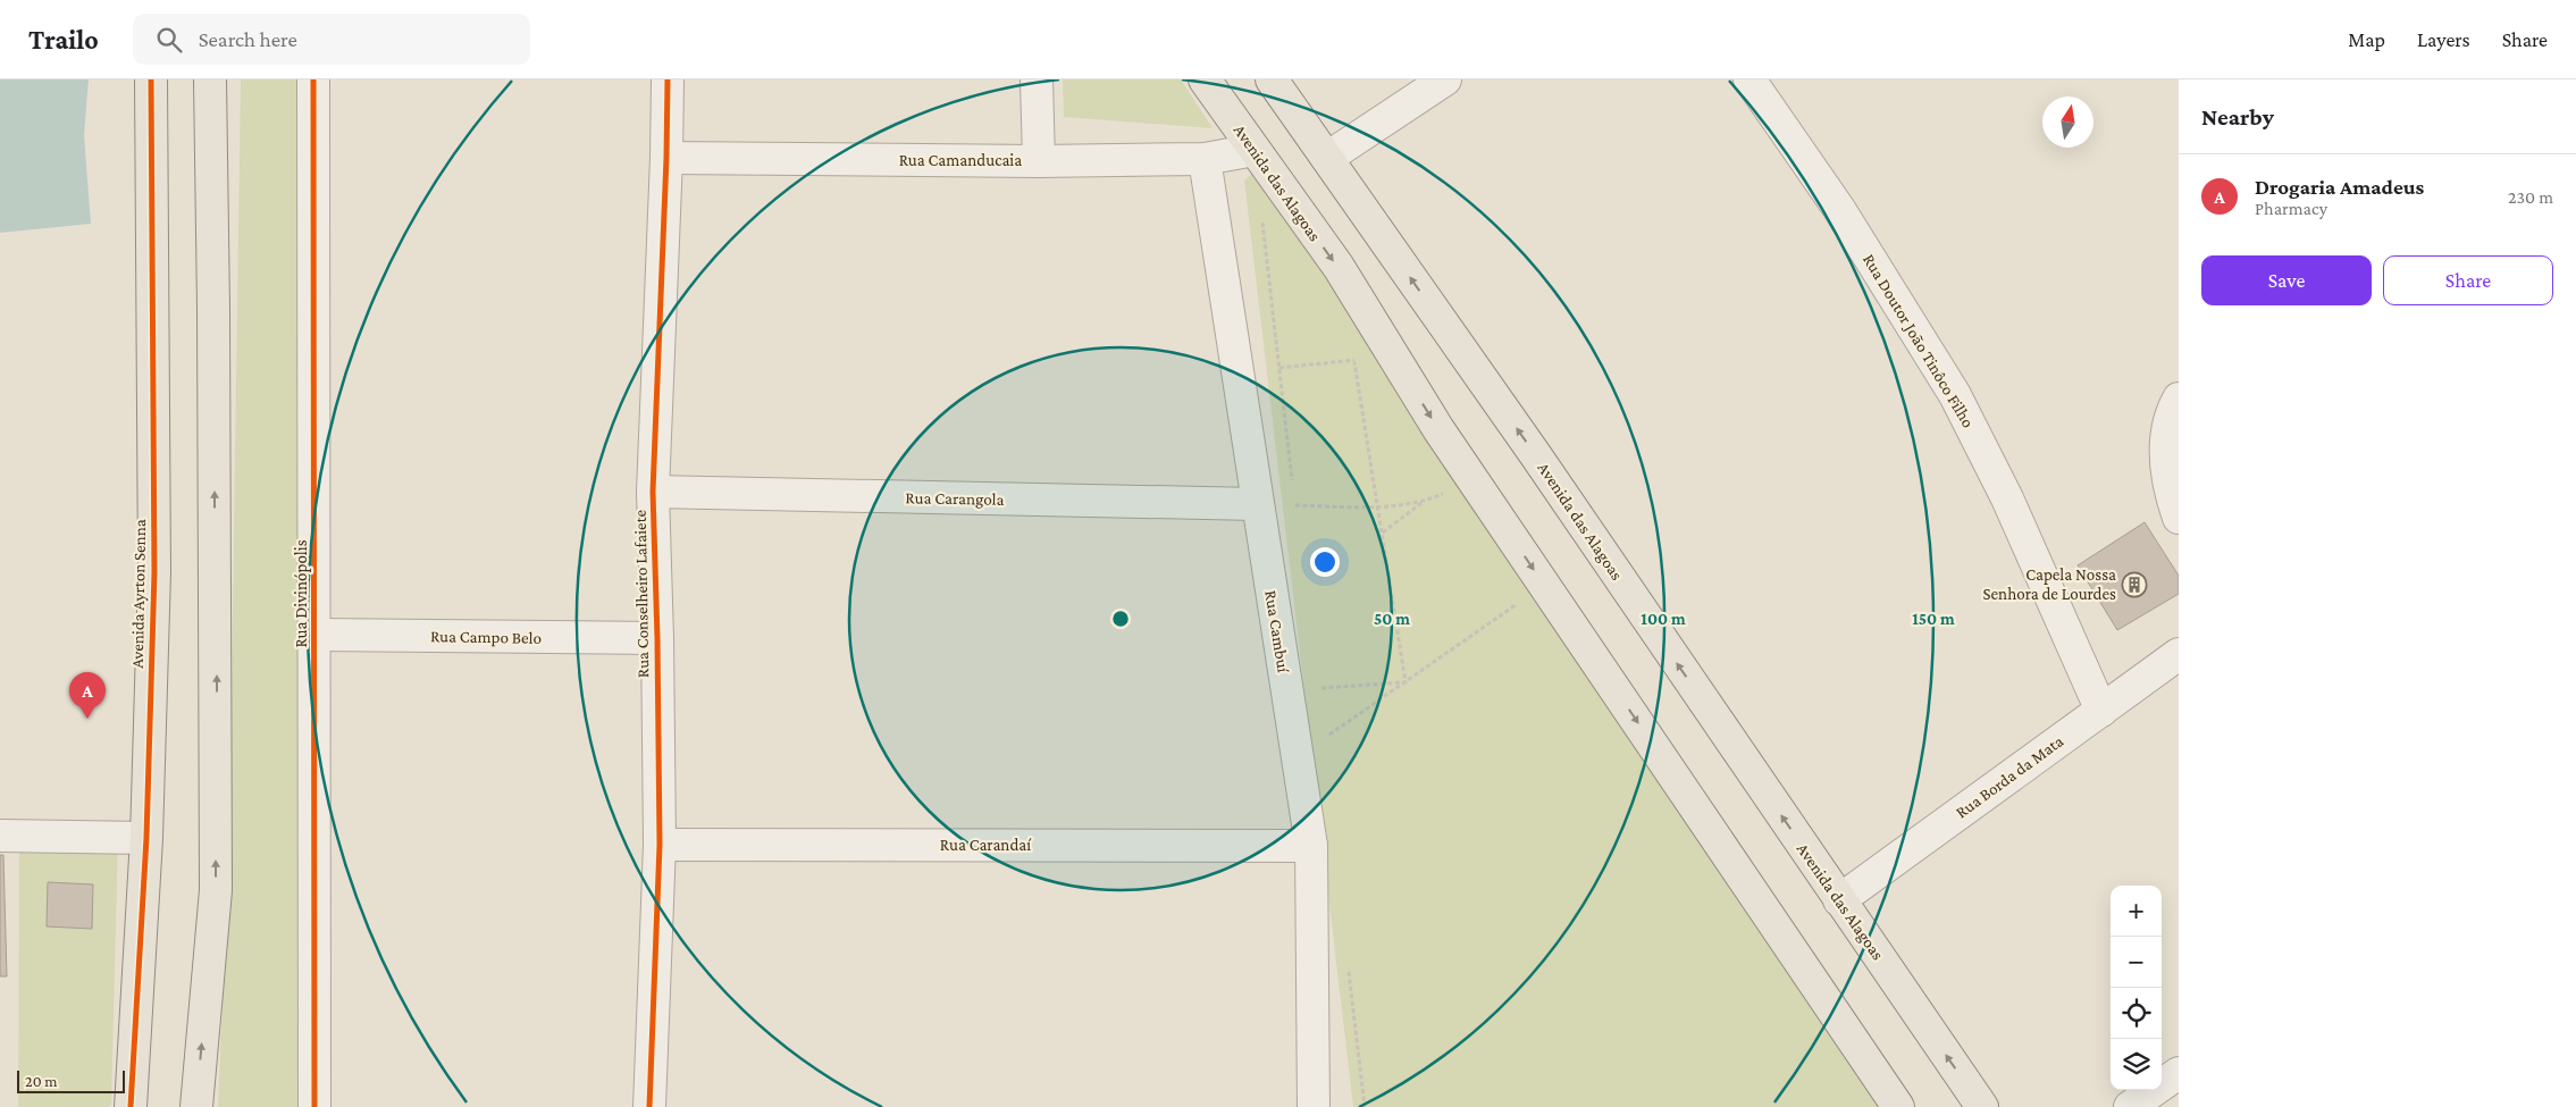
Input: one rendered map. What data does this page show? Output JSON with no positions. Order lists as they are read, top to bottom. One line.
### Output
{"streets":{"main road":["Avenida das Alagoas","Avenida Ayrton Senna"],"street":["Rua Camanducaia","Rua Doutor João Tinôco Filho","Rua Carangola","Rua Divinópolis","Rua Conselheiro Lafaiete","Rua Cambuí","Rua Campo Belo","Rua Borda da Mata","Rua Carandaí"]},"crossings":[["Rua Camanducaia","Avenida das Alagoas"],["Rua Camanducaia","Rua Conselheiro Lafaiete"],["Rua Camanducaia","Rua Cambuí"],["Avenida das Alagoas","Rua Borda da Mata"],["Rua Doutor João Tinôco Filho","Rua Borda da Mata"],["Rua Carangola","Rua Conselheiro Lafaiete"],["Rua Carangola","Rua Cambuí"],["Rua Divinópolis","Rua Campo Belo"],["Rua Conselheiro Lafaiete","Rua Campo Belo"],["Rua Conselheiro Lafaiete","Rua Carandaí"],["Rua Cambuí","Rua Carandaí"]],"places":{"building":["Capela Nossa Senhora de Lourdes"]},"scale_bar":"20 m","north":"top","page":{"header":"Trailo","search":"Search here","nav":["Map","Layers","Share"],"heading":"Nearby","list":[{"mark":"A","name":"Drogaria Amadeus","note":"Pharmacy","value":"230 m"}],"buttons":["Save","Share"],"pins":"A","map_buttons":["+","−"],"scale":"20 m"},"rings":["50 m","100 m","150 m"]}
